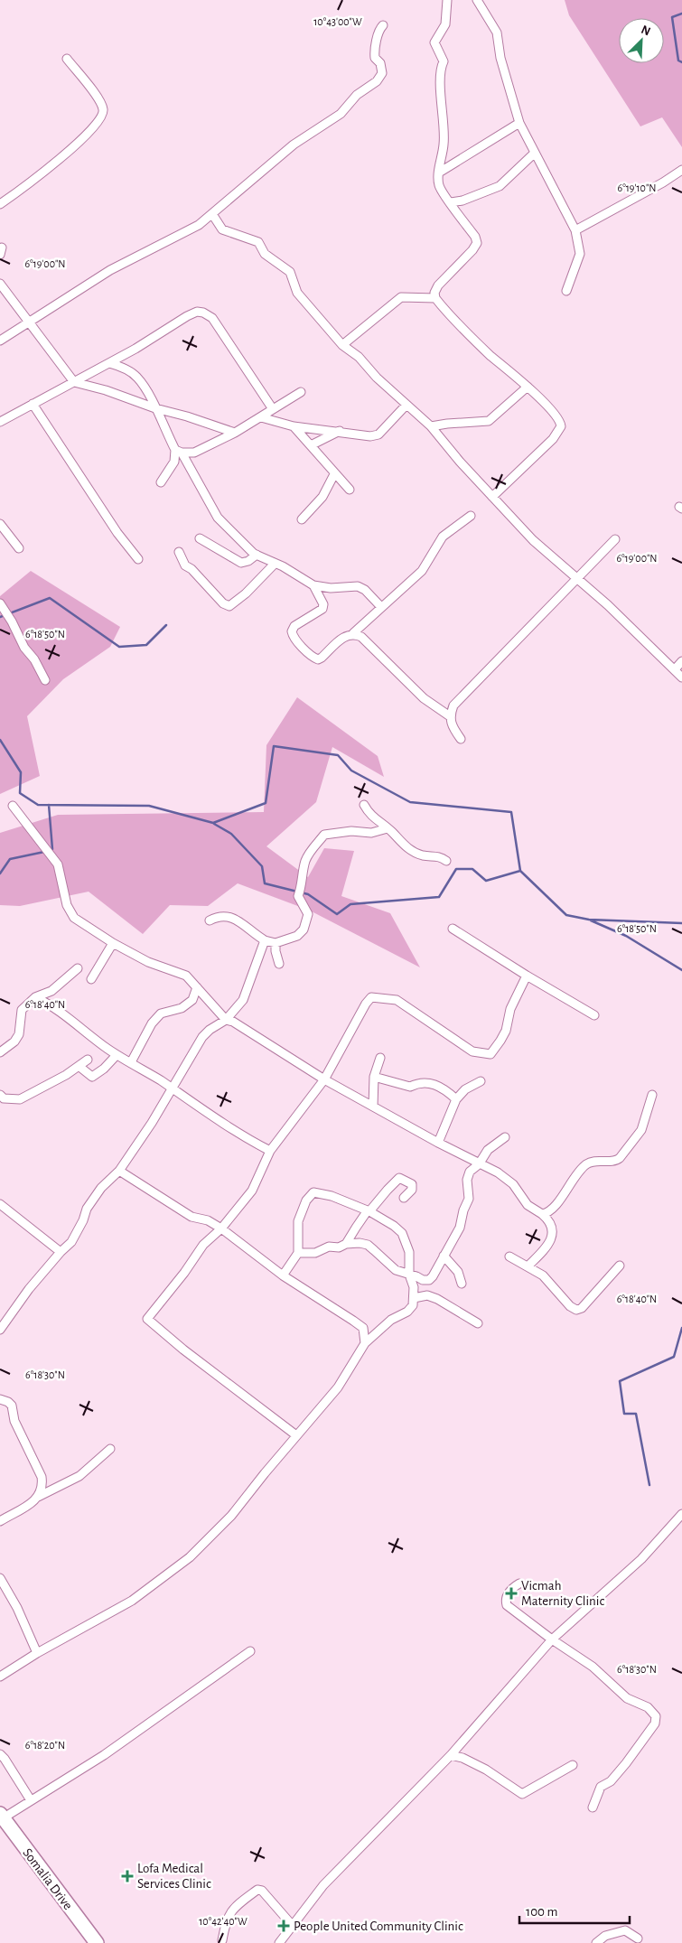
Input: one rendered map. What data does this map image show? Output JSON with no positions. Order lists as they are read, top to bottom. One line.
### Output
{"streets":{"main road":["Somalia Drive"]},"places":{"health":["Vicmah Maternity Clinic","Lofa Medical Services Clinic","People United Community Clinic"]},"scale_bar":"100 m","north":"top right","coordinates":["10°43'00\"W","6°19'10\"N","6°19'00\"N","6°18'50\"N","6°18'40\"N","6°18'30\"N","6°18'20\"N","10°42'40\"W"]}
